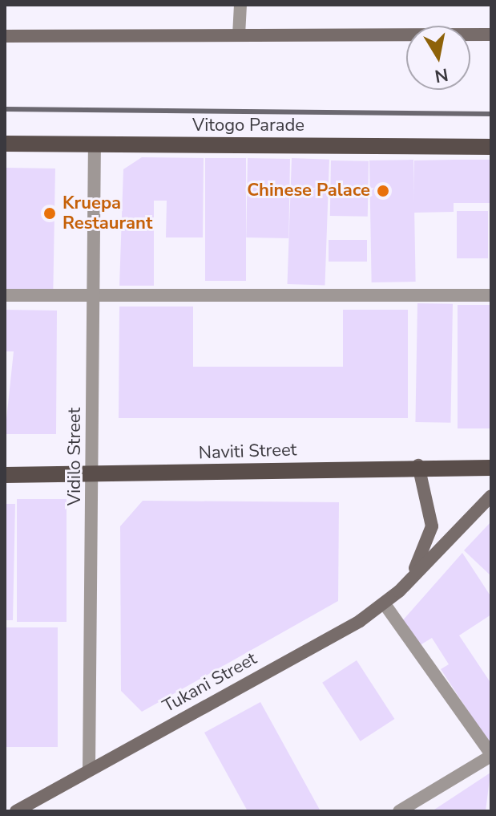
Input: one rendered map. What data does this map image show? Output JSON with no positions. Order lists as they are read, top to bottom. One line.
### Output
{"streets":{"main road":["Vitogo Parade","Naviti Street"],"street":["Vidilo Street","Tukani Street"]},"crossings":[["Vitogo Parade","Vidilo Street"],["Naviti Street","Vidilo Street"],["Naviti Street","Tukani Street"],["Vidilo Street","Tukani Street"]],"places":["Chinese Palace","Kruepa Restaurant"],"north":"bottom"}
